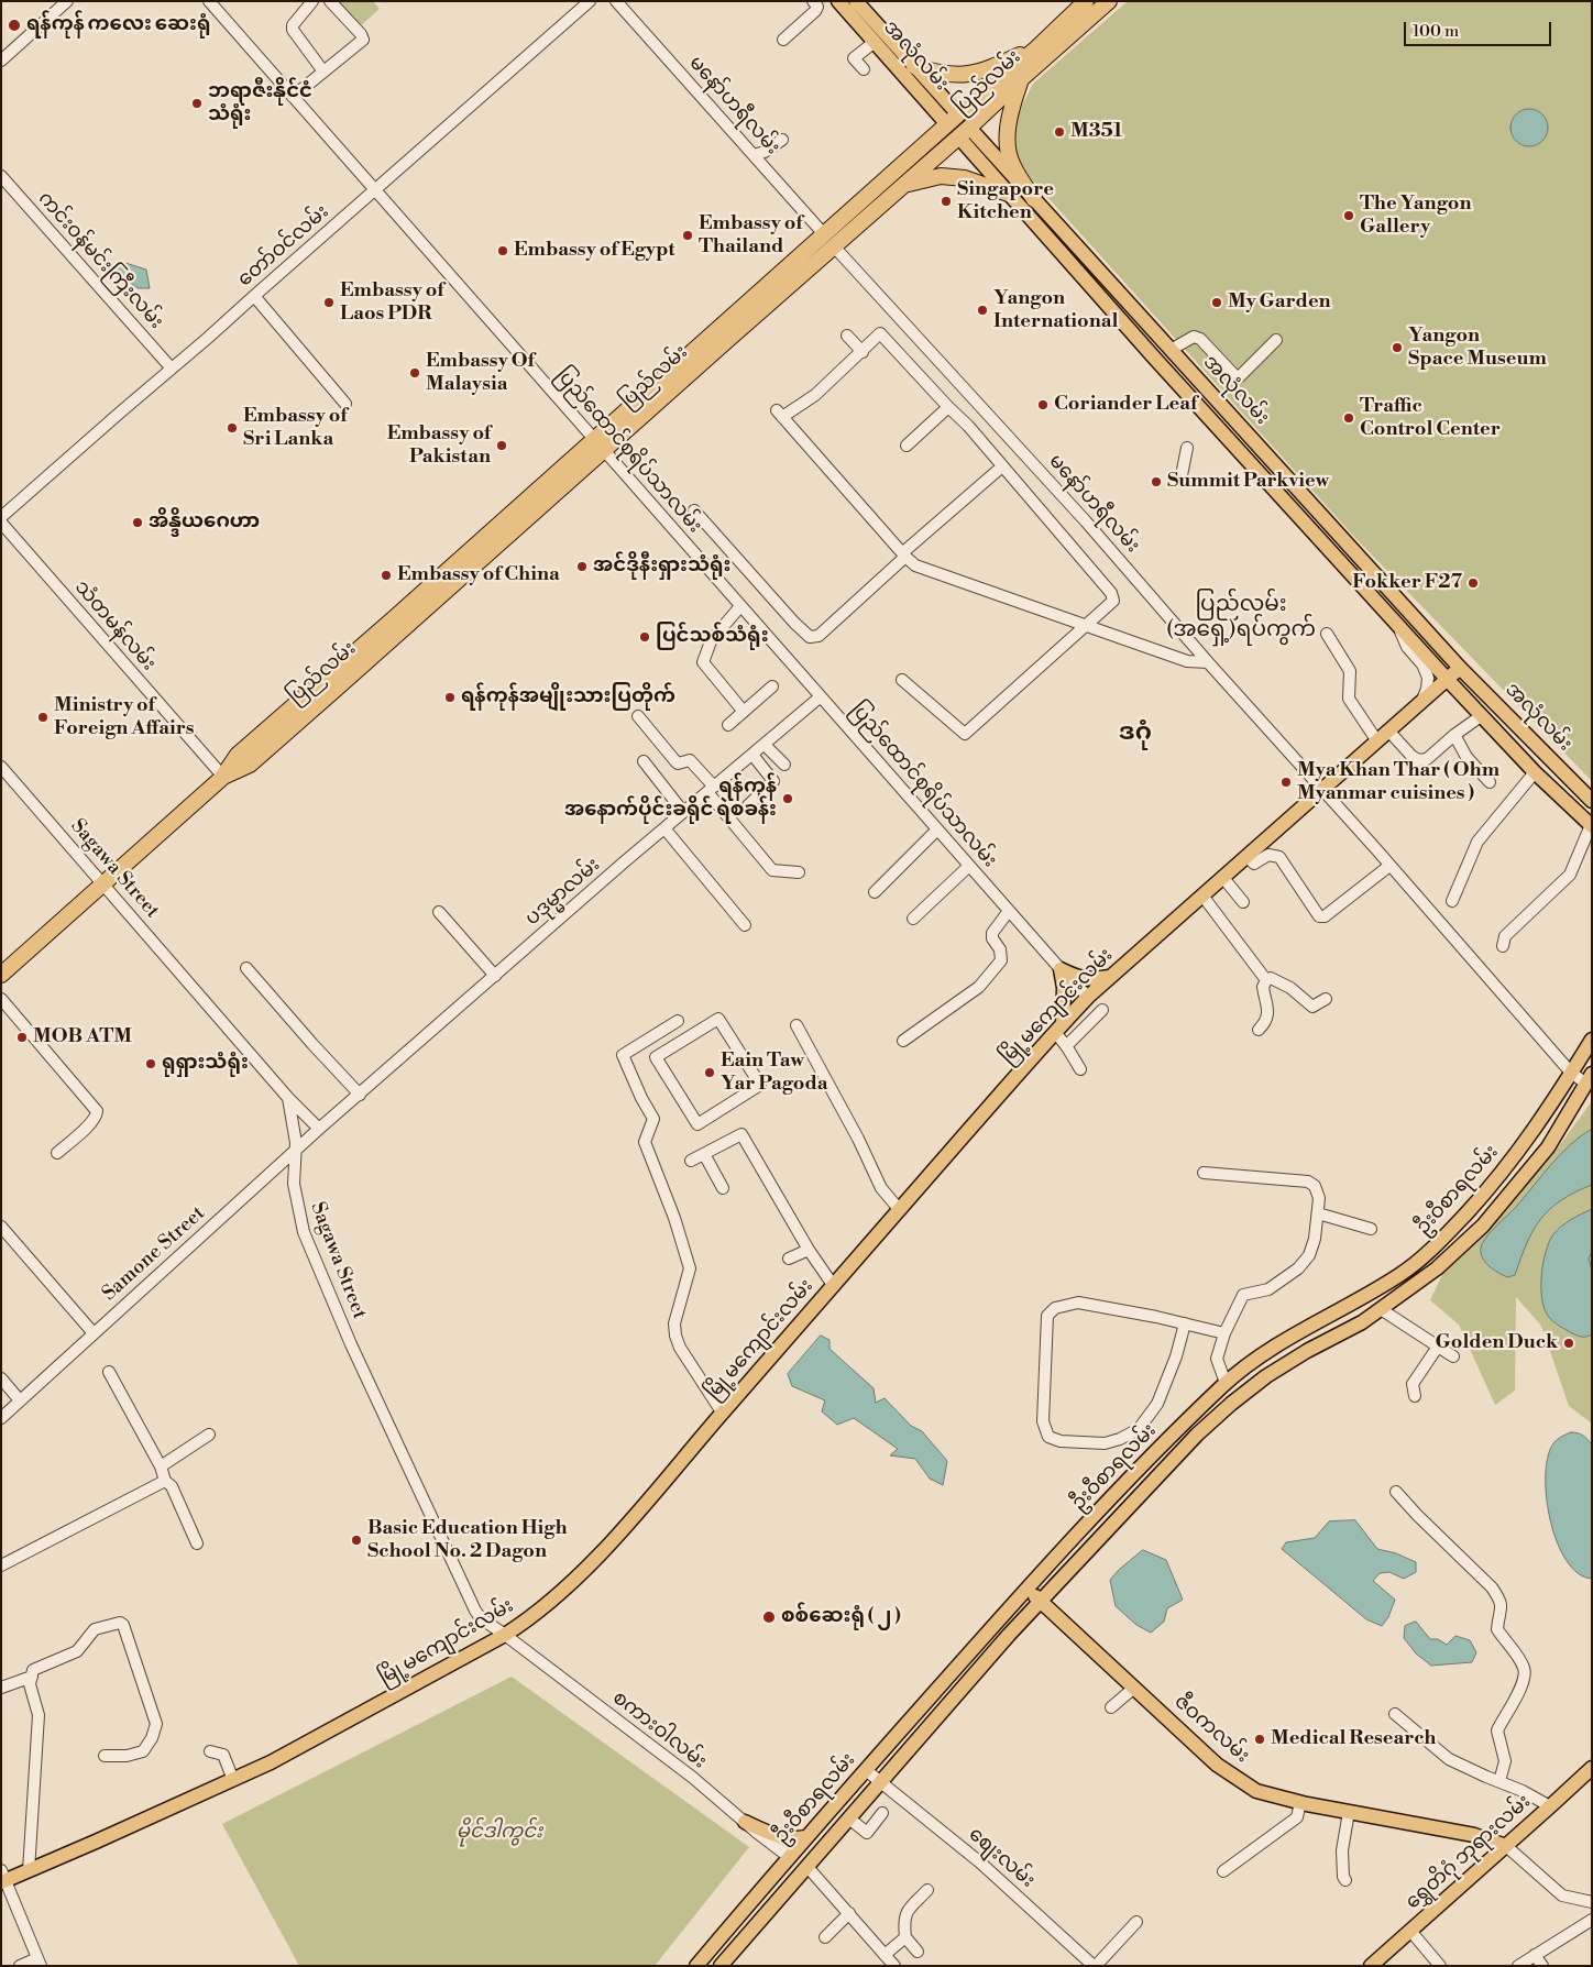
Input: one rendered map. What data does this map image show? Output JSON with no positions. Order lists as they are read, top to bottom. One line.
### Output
{"streets":{"highway":["အလုံလမ်း","ပြည်လမ်း"],"main road":["မြို့မကျောင်းလမ်း","ဦးဝီစာရလမ်း","ဇီဝကလမ်း","ရွှေတိဂုံ ဘုရားလမ်း"],"street":["မနော်ဟရီလမ်း","တော်ဝင်လမ်း","ကင်းဝန်မင်းကြီးလမ်း","ပြည်ထောင်စုရိပ်သာလမ်း","သံတမန်လမ်း","Sagawa Street","ပဒုမ္မာလမ်း","Samone Street","စကားဝါလမ်း","စျေးလမ်း"]},"crossings":[["အလုံလမ်း","ပြည်လမ်း"],["အလုံလမ်း","မြို့မကျောင်းလမ်း"],["ပြည်လမ်း","မနော်ဟရီလမ်း"],["ပြည်လမ်း","ပြည်ထောင်စုရိပ်သာလမ်း"],["ပြည်လမ်း","သံတမန်လမ်း"],["ပြည်လမ်း","Sagawa Street"],["မနော်ဟရီလမ်း","မြို့မကျောင်းလမ်း"],["မနော်ဟရီလမ်း","ဦးဝီစာရလမ်း"],["တော်ဝင်လမ်း","ကင်းဝန်မင်းကြီးလမ်း"],["တော်ဝင်လမ်း","ပြည်ထောင်စုရိပ်သာလမ်း"],["ပြည်ထောင်စုရိပ်သာလမ်း","ပဒုမ္မာလမ်း"],["ပြည်ထောင်စုရိပ်သာလမ်း","မြို့မကျောင်းလမ်း"],["Sagawa Street","မြို့မကျောင်းလမ်း"],["Sagawa Street","Samone Street"],["Sagawa Street","စကားဝါလမ်း"],["ပဒုမ္မာလမ်း","Samone Street"],["မြို့မကျောင်းလမ်း","စကားဝါလမ်း"],["ဦးဝီစာရလမ်း","ဇီဝကလမ်း"],["ဦးဝီစာရလမ်း","စကားဝါလမ်း"],["ဦးဝီစာရလမ်း","စျေးလမ်း"],["ဇီဝကလမ်း","ရွှေတိဂုံ ဘုရားလမ်း"]],"districts":["ပြည်လမ်း (အရှေ့)ရပ်ကွက်","ဒဂုံ"],"parks":["မိုင်ဒါကွင်း"],"places":["ရန်ကုန် ကလေး ဆေးရုံ","ဘရာဇီးနိုင်ငံ သံရုံး","M351","Singapore Kitchen","The Yangon Gallery","Embassy of Thailand","Embassy of Egypt","Embassy of Laos PDR","My Garden","Yangon International","Yangon Space Museum","Embassy Of Malaysia","Coriander Leaf","Traffic Control Center","Embassy of Sri Lanka","Embassy of Pakistan","Summit Parkview","အိန္ဒိယဂေဟာ","အင်ဒိုနီးရှားသံရုံး","Embassy of China","Fokker F27","ပြင်သစ်သံရုံး","ရန်ကုန်အမျိုးသားပြတိုက်","Ministry of Foreign Affairs","Mya Khan Thar ( Ohm Myanmar cuisines )","ရန်ကုန် အနောက်ပိုင်းခရိုင် ရဲစခန်း","MOB ATM","ရုရှားသံရုံး","Eain Taw Yar Pagoda","Golden Duck","Basic Education High School No. 2 Dagon","စစ်ဆေးရုံ ( ၂ )","Medical Research"],"scale_bar":"100 m"}
